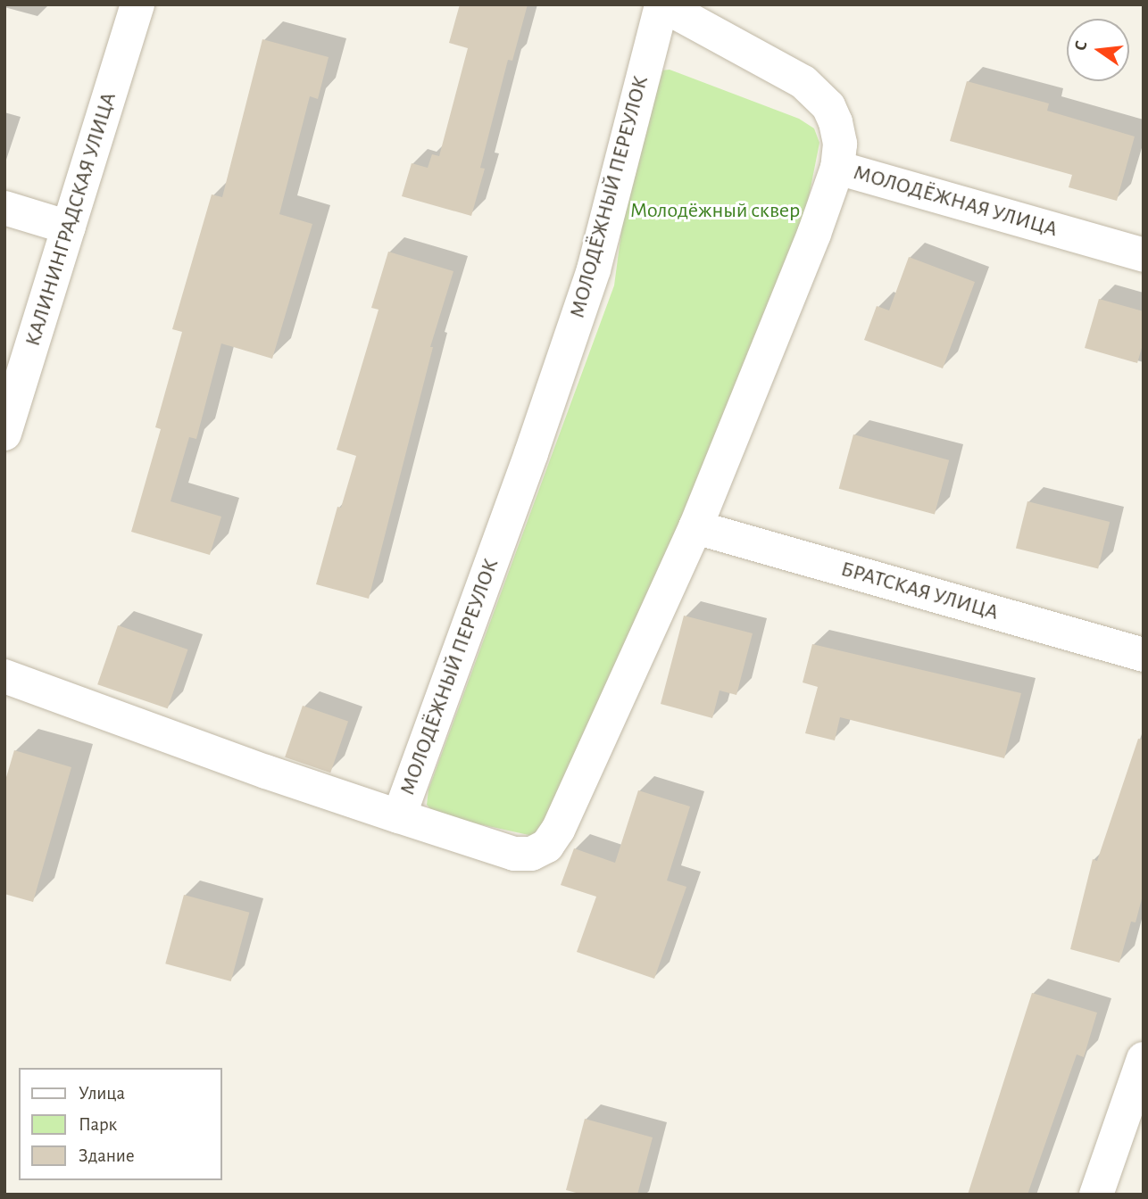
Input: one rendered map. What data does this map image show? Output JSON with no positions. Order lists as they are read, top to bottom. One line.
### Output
{"streets":{"street":["МОЛОДЁЖНЫЙ ПЕРЕУЛОК","МОЛОДЁЖНАЯ УЛИЦА","КАЛИНИНГРАДСКАЯ УЛИЦА","БРАТСКАЯ УЛИЦА"]},"crossings":[["МОЛОДЁЖНЫЙ ПЕРЕУЛОК","МОЛОДЁЖНАЯ УЛИЦА"],["МОЛОДЁЖНЫЙ ПЕРЕУЛОК","БРАТСКАЯ УЛИЦА"]],"parks":["Молодёжный сквер"],"legend":["Улица","Парк","Здание"],"north":"left"}
